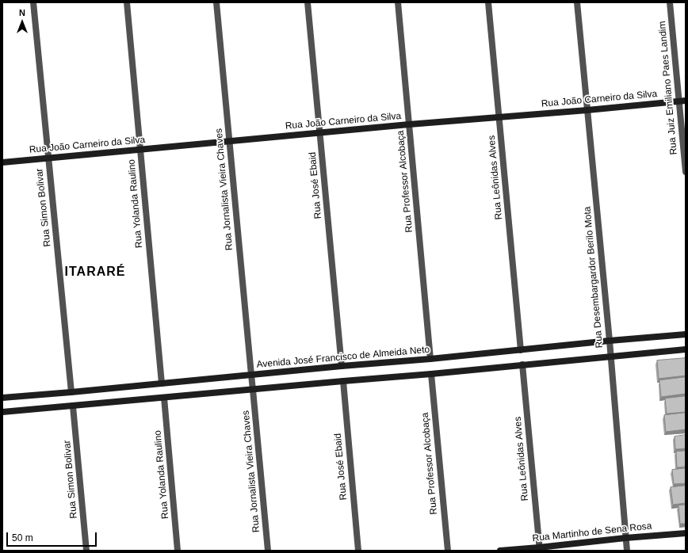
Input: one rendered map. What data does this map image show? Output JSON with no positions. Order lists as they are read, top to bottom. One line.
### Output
{"streets":{"main road":["Rua João Carneiro da Silva","Avenida José Francisco de Almeida Neto","Rua Martinho de Sena Rosa"],"street":["Rua Juiz Emiliano Paes Landim","Rua Leônidas Alves","Rua Professor Alcobaça","Rua José Ebaid","Rua Jornalista Vieira Chaves","Rua Yolanda Raulino","Rua Simon Bolivar","Rua Desembargardor Berilo Mota"]},"crossings":[["Rua Juiz Emiliano Paes Landim","Rua João Carneiro da Silva"],["Rua João Carneiro da Silva","Rua Leônidas Alves"],["Rua João Carneiro da Silva","Rua Professor Alcobaça"],["Rua João Carneiro da Silva","Rua José Ebaid"],["Rua João Carneiro da Silva","Rua Jornalista Vieira Chaves"],["Rua João Carneiro da Silva","Rua Yolanda Raulino"],["Rua João Carneiro da Silva","Rua Simon Bolivar"],["Rua João Carneiro da Silva","Rua Desembargardor Berilo Mota"],["Rua Leônidas Alves","Avenida José Francisco de Almeida Neto"],["Rua Leônidas Alves","Rua Martinho de Sena Rosa"],["Rua Professor Alcobaça","Avenida José Francisco de Almeida Neto"],["Rua José Ebaid","Avenida José Francisco de Almeida Neto"],["Rua Jornalista Vieira Chaves","Avenida José Francisco de Almeida Neto"],["Rua Yolanda Raulino","Avenida José Francisco de Almeida Neto"],["Rua Simon Bolivar","Avenida José Francisco de Almeida Neto"],["Rua Desembargardor Berilo Mota","Avenida José Francisco de Almeida Neto"],["Rua Desembargardor Berilo Mota","Rua Martinho de Sena Rosa"]],"districts":["ITARARÉ"],"scale_bar":"50 m","north":"top"}
